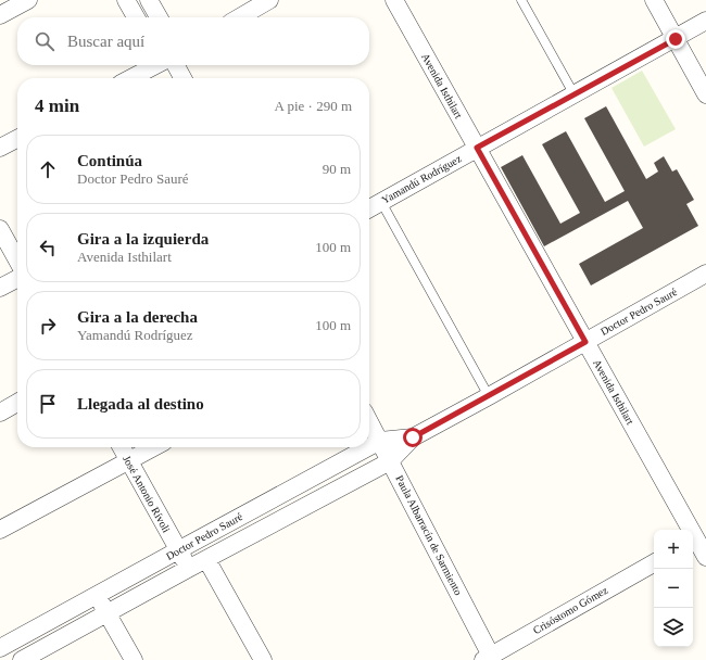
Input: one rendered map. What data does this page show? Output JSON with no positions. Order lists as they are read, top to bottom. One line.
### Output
{"streets":{"street":["Avenida Isthilart","Yamandú Rodríguez","Doctor Pedro Sauré","José Antonio Rívoli","Paula Albarracín de Sarmiento","Crisóstomo Gómez"]},"crossings":[["Avenida Isthilart","Yamandú Rodríguez"],["Avenida Isthilart","Doctor Pedro Sauré"],["Doctor Pedro Sauré","José Antonio Rívoli"],["Doctor Pedro Sauré","Paula Albarracín de Sarmiento"],["Paula Albarracín de Sarmiento","Crisóstomo Gómez"]],"page":{"search":"Buscar aquí","heading":["4 min","A pie · 290 m"],"list":[["Continúa","Doctor Pedro Sauré","90 m"],["Gira a la izquierda","Avenida Isthilart","100 m"],["Gira a la derecha","Yamandú Rodríguez","100 m"],"Llegada al destino"],"map_buttons":["+","−"]}}
